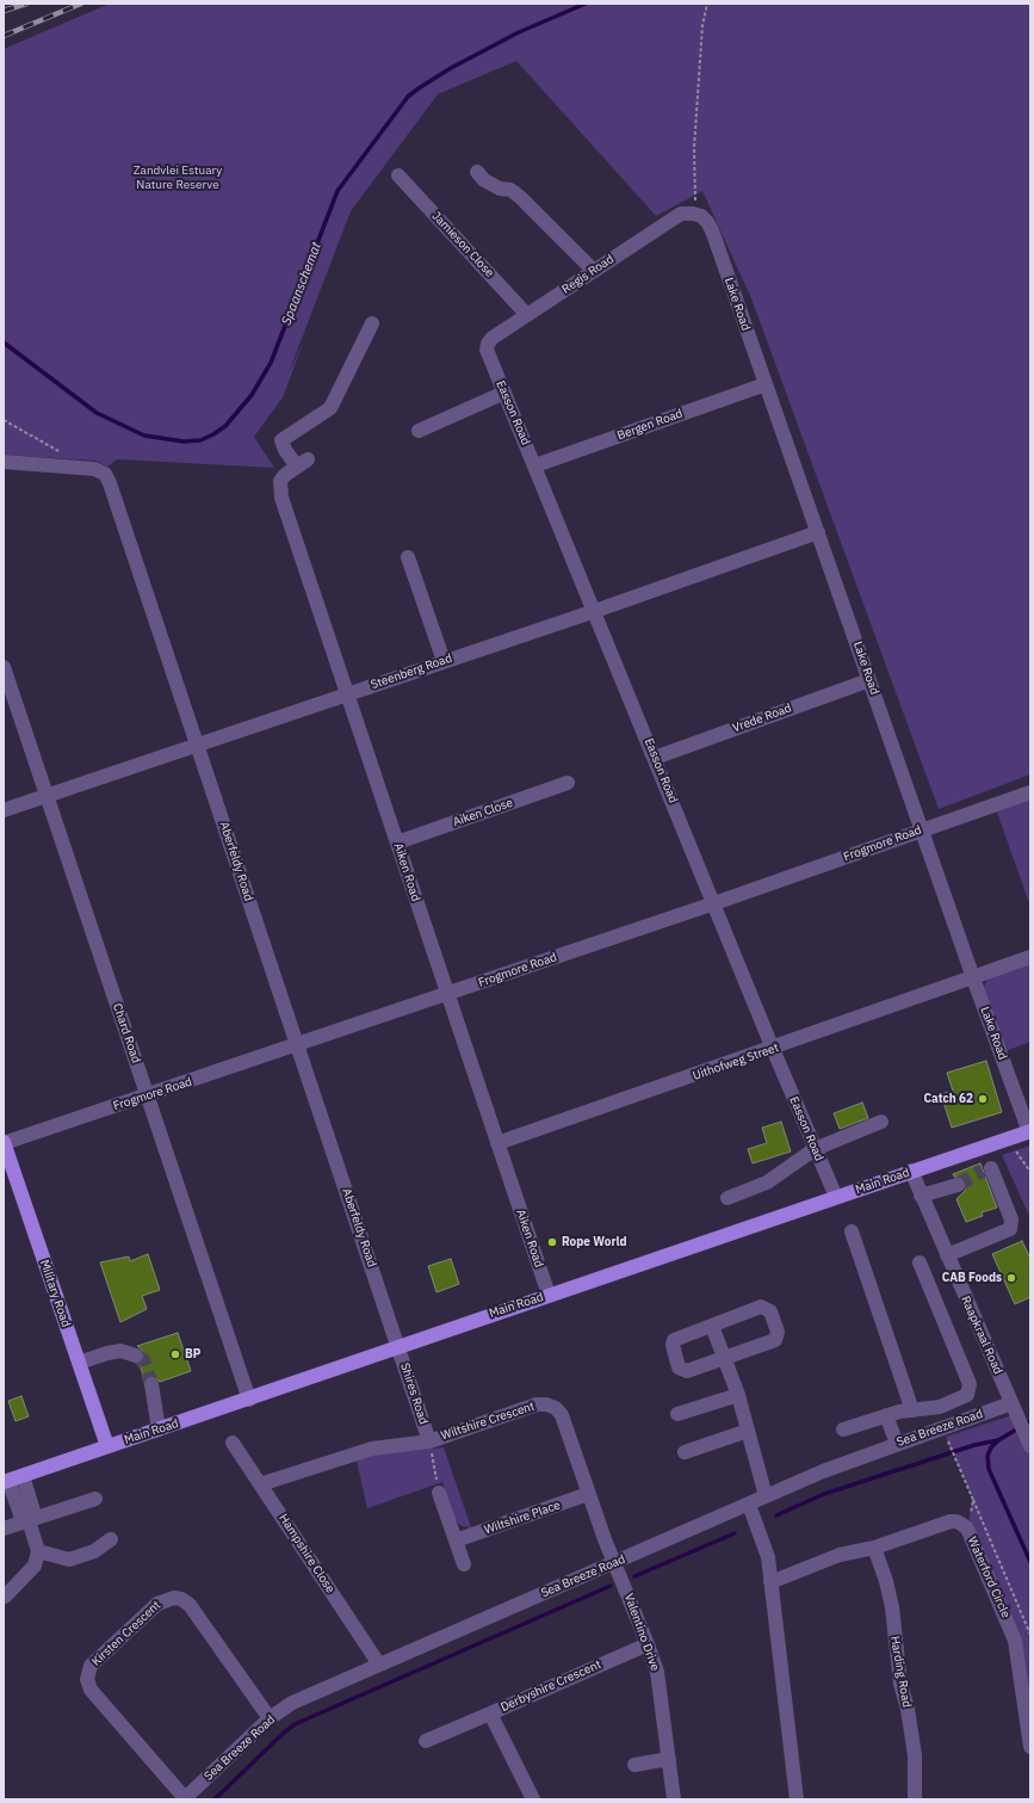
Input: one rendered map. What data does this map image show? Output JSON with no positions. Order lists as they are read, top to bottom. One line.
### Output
{"streets":{"main road":["Main Road","Military Road"],"street":["Jamieson Close","Regis Road","Lake Road","Easson Road","Bergen Road","Steenberg Road","Vrede Road","Aiken Close","Frogmore Road","Aberfeldy Road","Aiken Road","Chard Road","Uithofweg Street","Raapkraal Road","Shires Road","Wiltshire Crescent","Sea Breeze Road","Wiltshire Place","Hampshire Close","Waterford Circle","Valentino Drive","Kirsten Crescent","Harding Road","Derbyshire Crescent"]},"crossings":[["Jamieson Close","Regis Road"],["Regis Road","Lake Road"],["Regis Road","Easson Road"],["Lake Road","Bergen Road"],["Lake Road","Steenberg Road"],["Lake Road","Vrede Road"],["Lake Road","Frogmore Road"],["Lake Road","Uithofweg Street"],["Lake Road","Main Road"],["Easson Road","Bergen Road"],["Easson Road","Steenberg Road"],["Easson Road","Vrede Road"],["Easson Road","Frogmore Road"],["Easson Road","Uithofweg Street"],["Easson Road","Main Road"],["Steenberg Road","Aberfeldy Road"],["Steenberg Road","Aiken Road"],["Steenberg Road","Chard Road"],["Aiken Close","Aiken Road"],["Frogmore Road","Aberfeldy Road"],["Frogmore Road","Aiken Road"],["Frogmore Road","Chard Road"],["Frogmore Road","Military Road"],["Aberfeldy Road","Main Road"],["Aberfeldy Road","Shires Road"],["Aiken Road","Uithofweg Street"],["Aiken Road","Main Road"],["Chard Road","Main Road"],["Main Road","Military Road"],["Main Road","Raapkraal Road"],["Main Road","Shires Road"],["Raapkraal Road","Sea Breeze Road"],["Shires Road","Wiltshire Crescent"],["Wiltshire Crescent","Sea Breeze Road"],["Wiltshire Crescent","Wiltshire Place"],["Wiltshire Crescent","Hampshire Close"],["Wiltshire Crescent","Valentino Drive"],["Sea Breeze Road","Hampshire Close"],["Sea Breeze Road","Valentino Drive"],["Sea Breeze Road","Kirsten Crescent"],["Waterford Circle","Harding Road"],["Valentino Drive","Derbyshire Crescent"]],"water":["Spaanschemat"],"parks":["Zandvlei Estuary Nature Reserve"],"places":["Catch 62","Rope World","CAB Foods","BP"]}
